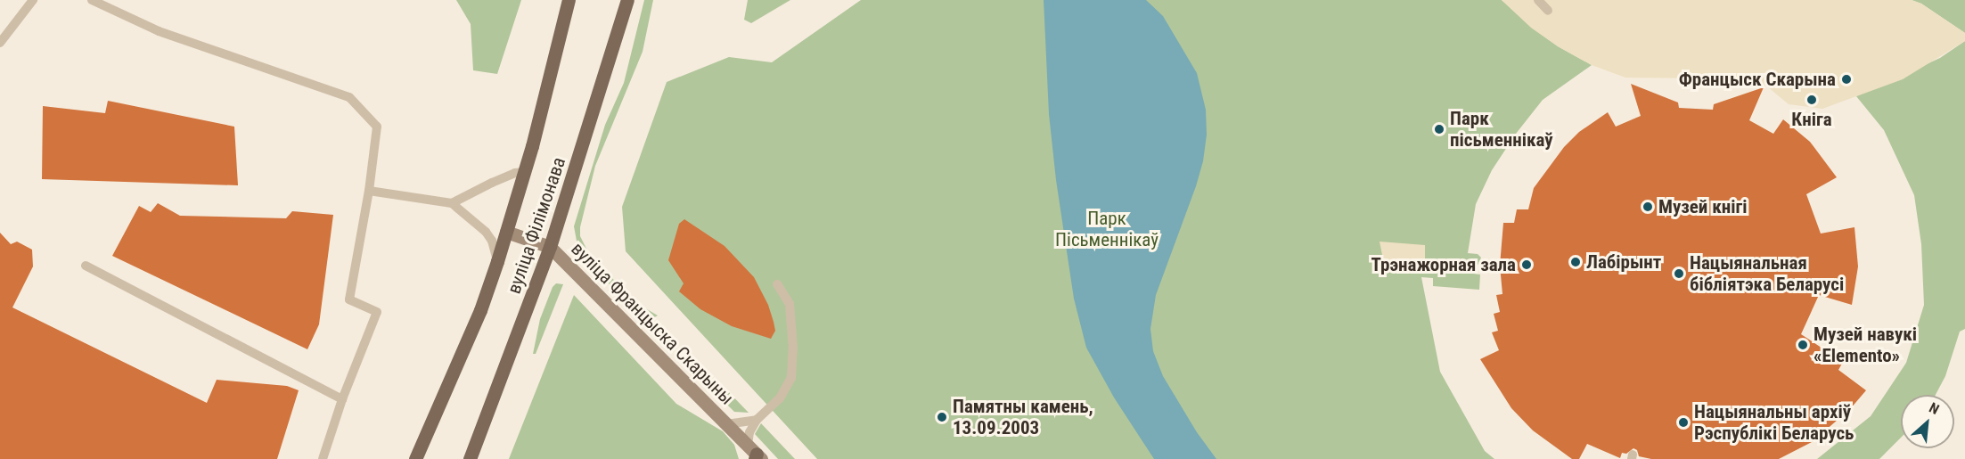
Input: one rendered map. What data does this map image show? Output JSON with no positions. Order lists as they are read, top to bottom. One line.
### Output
{"streets":{"main road":["вуліца Філімонава","вуліца Францыска Скарыны"]},"crossings":[["вуліца Філімонава","вуліца Францыска Скарыны"]],"parks":["Парк Пісьменнікаў"],"places":["Францыск Скарына","Кніга","Парк пісьменнікаў","Музей кнігі","Лабірынт","Трэнажорная зала","Нацыянальная бібліятэка Беларусі","Музей навукі «Elemento»","Памятны камень, 13.09.2003","Нацыянальны архіў Рэспублікі Беларусь"],"north":"top right"}
